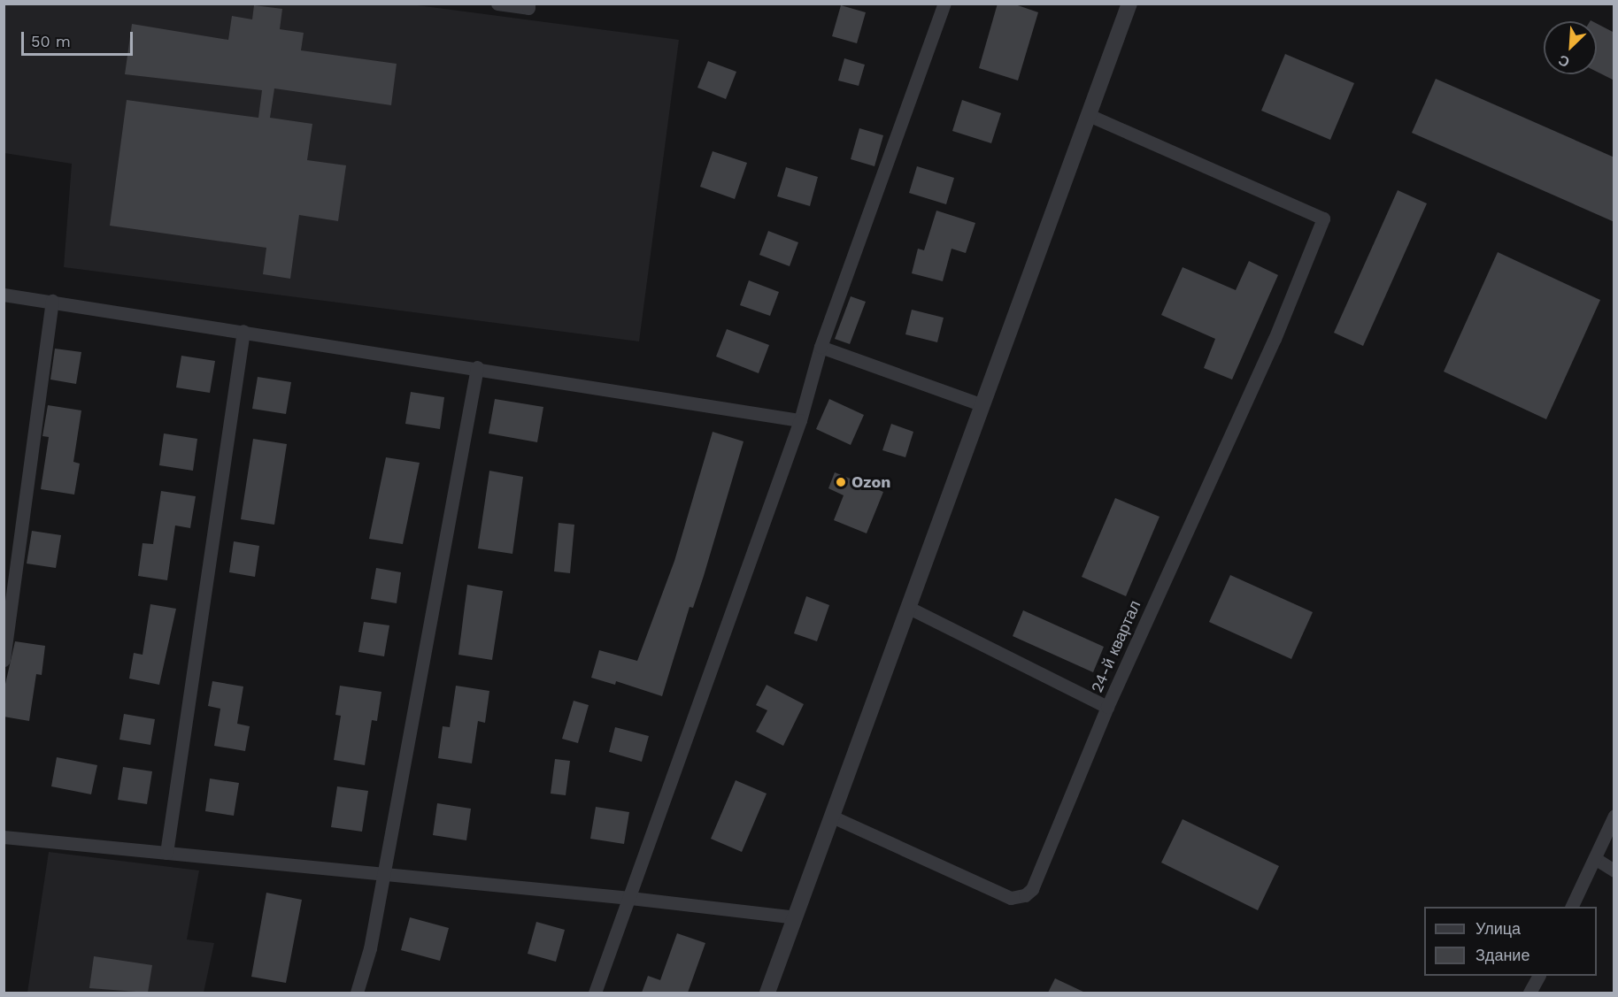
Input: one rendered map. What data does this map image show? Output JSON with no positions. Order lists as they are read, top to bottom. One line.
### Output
{"streets":{"street":["24-й квартал"]},"places":["Ozon"],"legend":["Улица","Здание"],"scale_bar":"50 m","north":"bottom left"}
